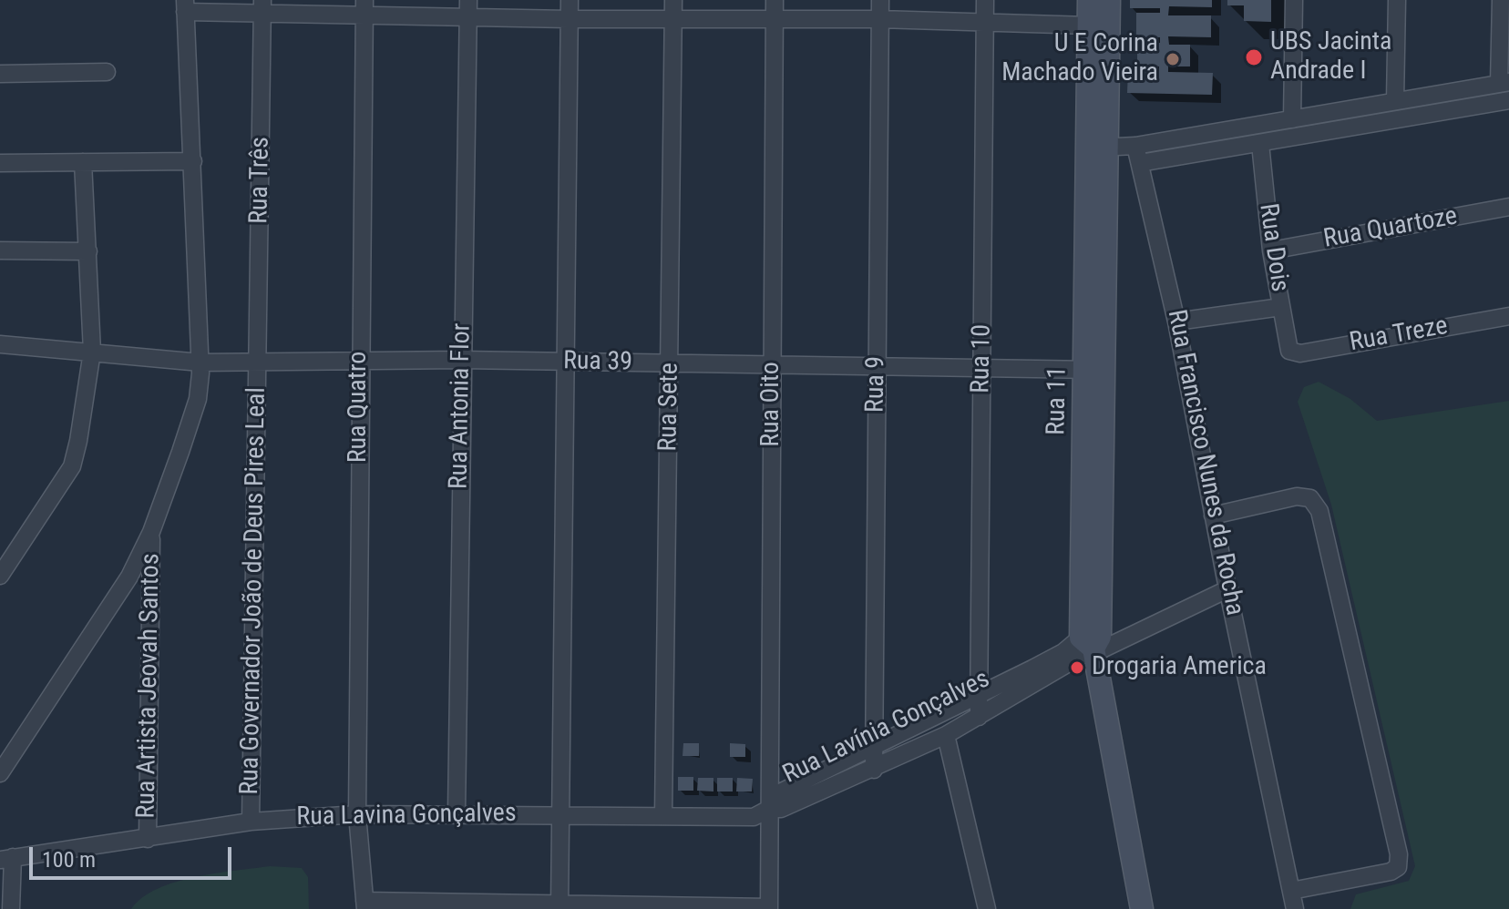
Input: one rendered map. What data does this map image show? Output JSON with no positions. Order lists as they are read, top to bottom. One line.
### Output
{"streets":{"main road":["Rua 11"],"street":["Rua Três","Rua Quartoze","Rua Dois","Rua Treze","Rua 10","Rua 39","Rua 9","Rua Oito","Rua Antonia Flor","Rua Quatro","Rua Sete","Rua Francisco Nunes da Rocha","Rua Governador João de Deus Pires Leal","Rua Artista Jeovah Santos","Rua Lavínia Gonçalves","Rua Lavina Gonçalves"]},"crossings":[["Rua Três","Rua 39"],["Rua Três","Rua Governador João de Deus Pires Leal"],["Rua Quartoze","Rua Dois"],["Rua Dois","Rua Treze"],["Rua 10","Rua 39"],["Rua 10","Rua Lavínia Gonçalves"],["Rua 39","Rua 9"],["Rua 39","Rua 11"],["Rua 39","Rua Oito"],["Rua 39","Rua Antonia Flor"],["Rua 39","Rua Quatro"],["Rua 39","Rua Sete"],["Rua 39","Rua Governador João de Deus Pires Leal"],["Rua 9","Rua Lavínia Gonçalves"],["Rua 11","Rua Lavínia Gonçalves"],["Rua Oito","Rua Lavínia Gonçalves"],["Rua Oito","Rua Lavina Gonçalves"],["Rua Antonia Flor","Rua Lavina Gonçalves"],["Rua Quatro","Rua Lavina Gonçalves"],["Rua Sete","Rua Lavina Gonçalves"],["Rua Francisco Nunes da Rocha","Rua Lavínia Gonçalves"],["Rua Governador João de Deus Pires Leal","Rua Lavina Gonçalves"],["Rua Artista Jeovah Santos","Rua Lavina Gonçalves"],["Rua Lavínia Gonçalves","Rua Lavina Gonçalves"]],"places":["UBS Jacinta Andrade I","U E Corina Machado Vieira","Drogaria America"],"scale_bar":"100 m"}
